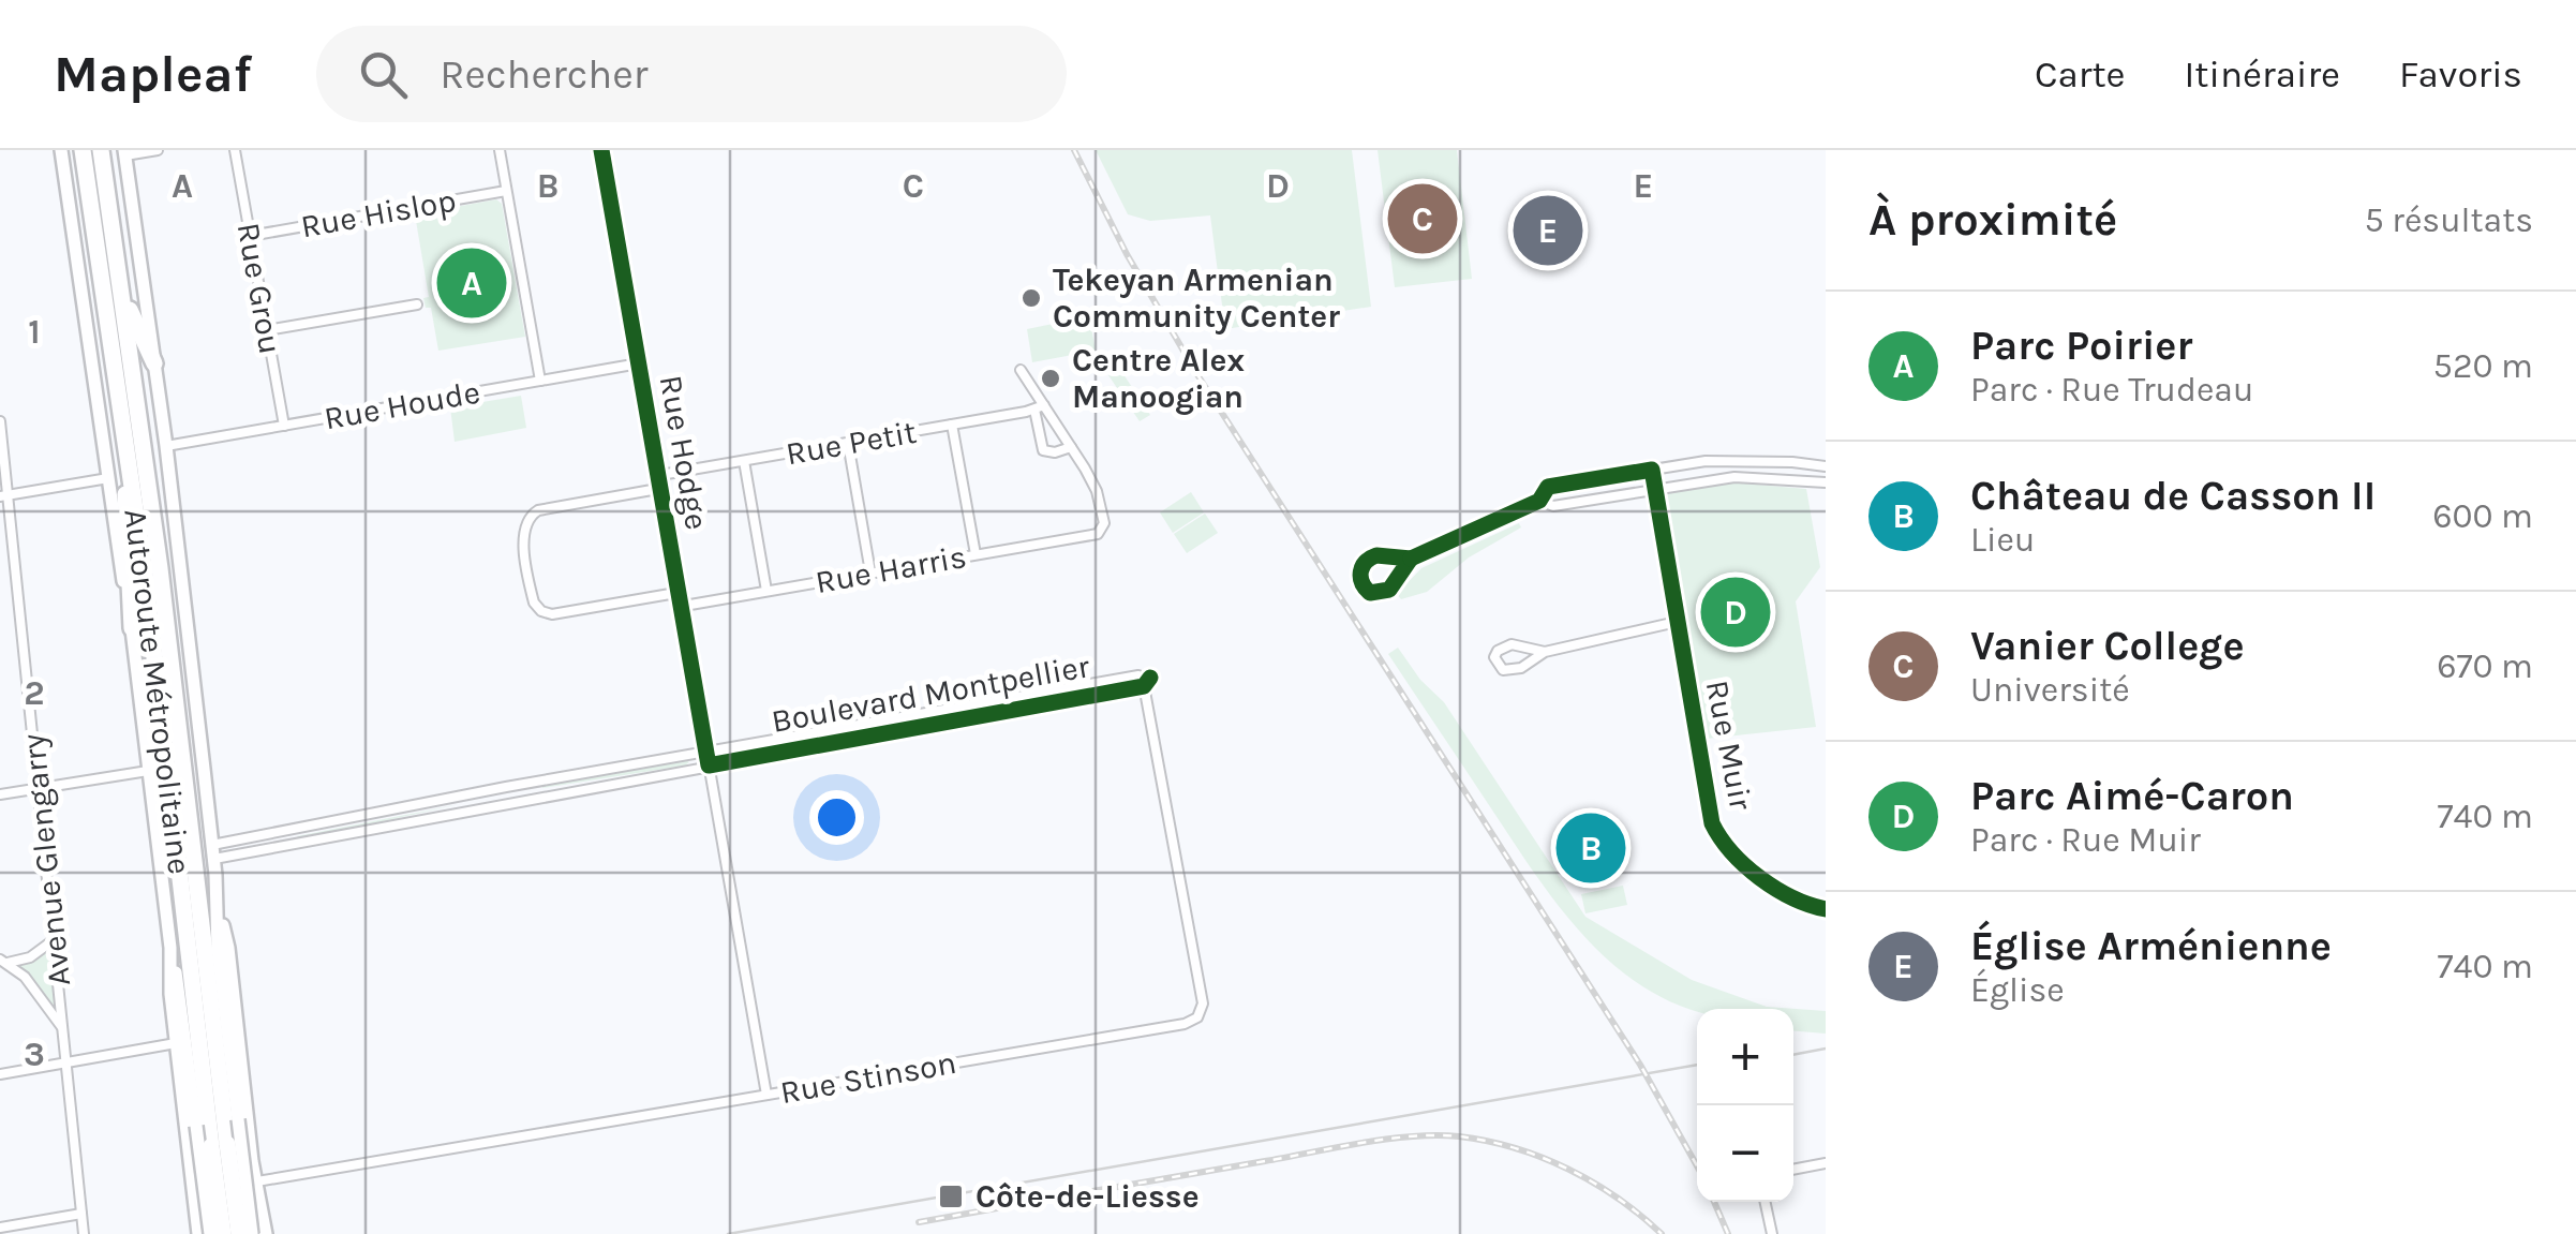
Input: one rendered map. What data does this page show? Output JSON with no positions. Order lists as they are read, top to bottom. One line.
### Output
{"streets":{"highway":["Autoroute Métropolitaine"],"street":["Rue Hislop","Rue Grou","Rue Houde","Rue Petit","Rue Hodge","Rue Harris","Boulevard Montpellier","Rue Muir","Avenue Glengarry","Rue Stinson"]},"crossings":[["Rue Hislop","Rue Grou"],["Rue Grou","Rue Houde"],["Rue Houde","Rue Hodge"],["Rue Petit","Rue Hodge"],["Rue Petit","Rue Harris"],["Rue Hodge","Rue Harris"],["Rue Hodge","Boulevard Montpellier"],["Rue Hodge","Rue Stinson"],["Boulevard Montpellier","Rue Stinson"]],"places":{"other":["Tekeyan Armenian Community Center","Centre Alex Manoogian"],"transit":["Côte-de-Liesse"]},"page":{"header":"Mapleaf","search":"Rechercher","nav":["Carte","Itinéraire","Favoris"],"heading":["À proximité","5 résultats"],"pins":["C","E","A","D","B"],"list":[{"mark":"A","name":"Parc Poirier","note":"Parc · Rue Trudeau","value":"520 m"},{"mark":"B","name":"Château de Casson II","note":"Lieu","value":"600 m"},{"mark":"C","name":"Vanier College","note":"Université","value":"670 m"},{"mark":"D","name":"Parc Aimé-Caron","note":"Parc · Rue Muir","value":"740 m"},{"mark":"E","name":"Église Arménienne","note":"Église","value":"740 m"}],"map_buttons":["+","−"]},"grid":{"columns":["A","B","C","D","E"],"rows":["1","2","3"]}}
